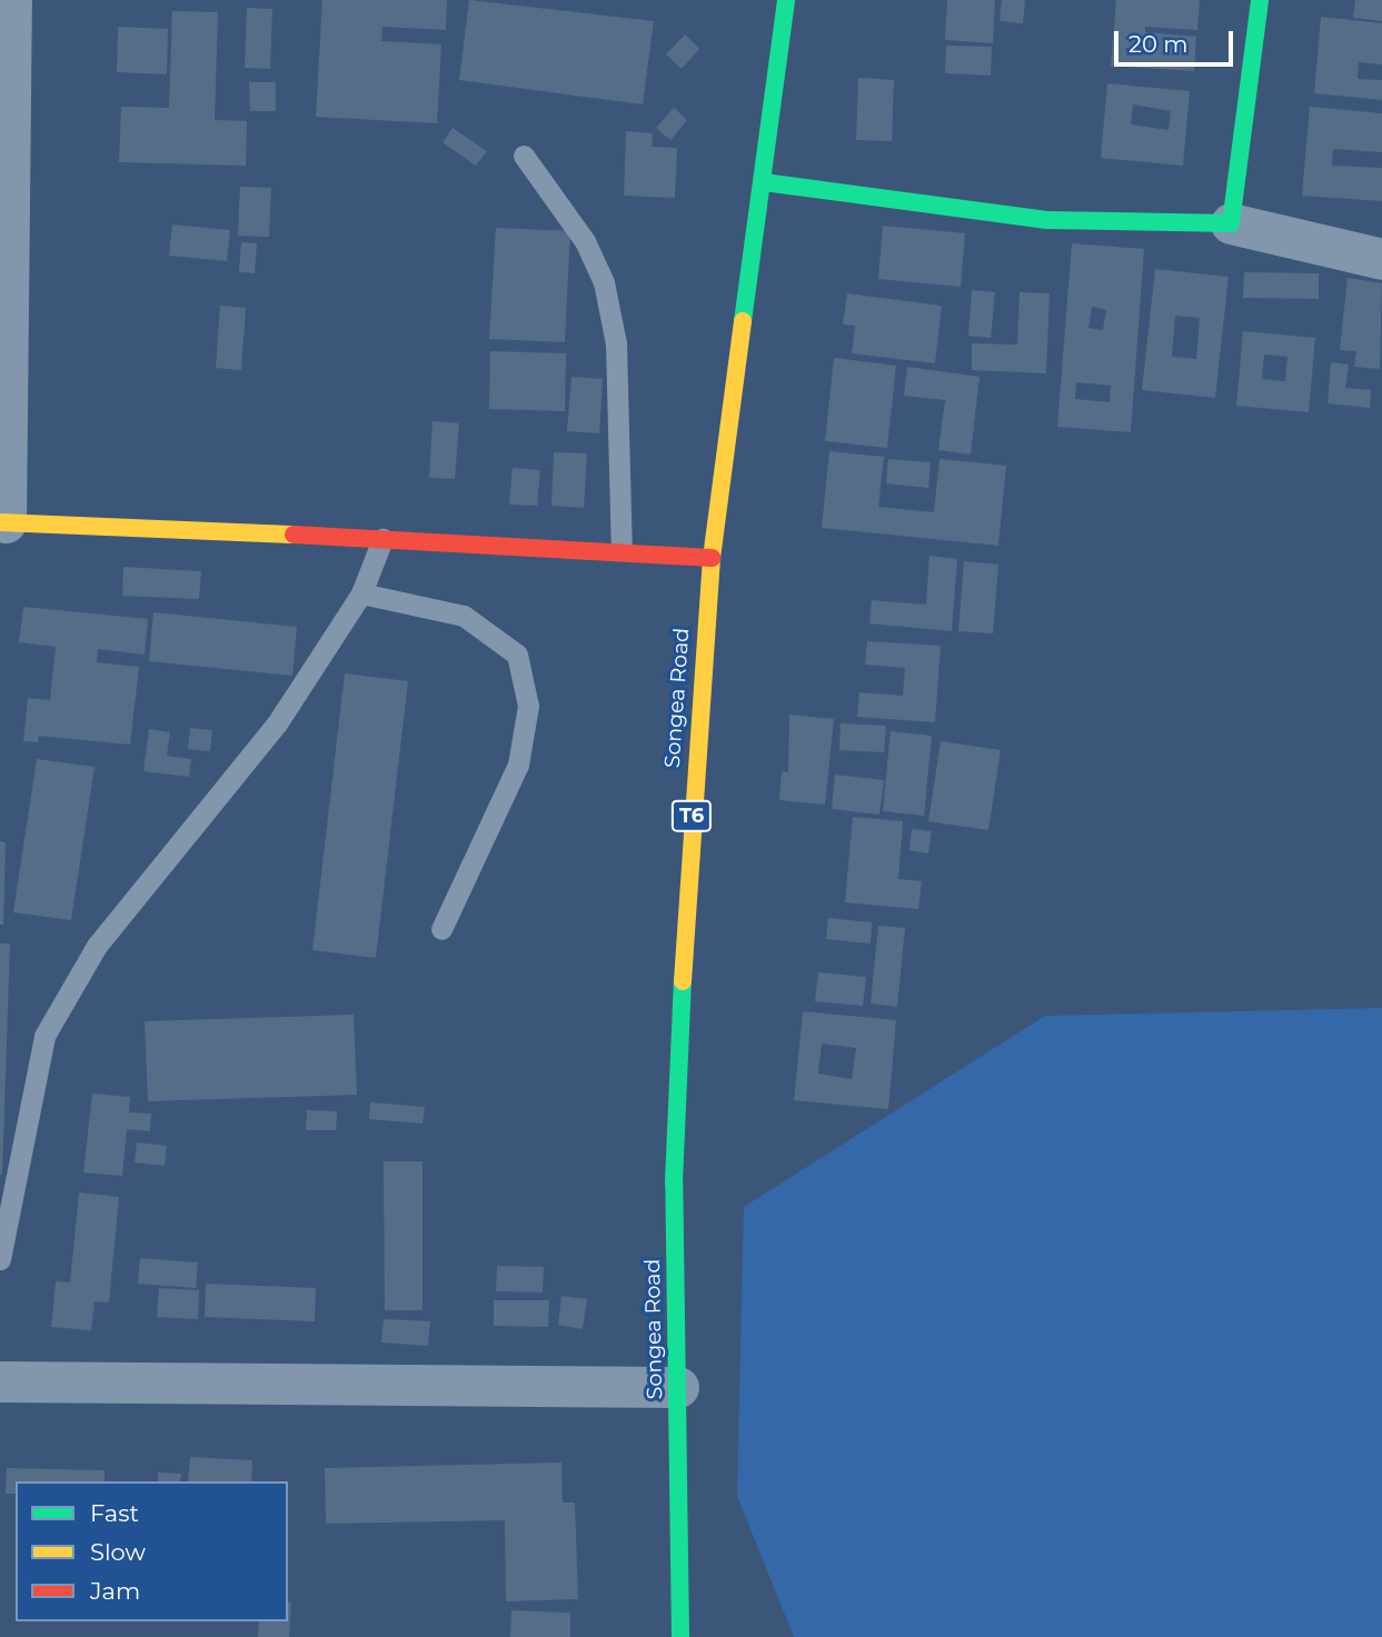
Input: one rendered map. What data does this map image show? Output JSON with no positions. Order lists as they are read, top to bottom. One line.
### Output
{"streets":{"main road":["Songea Road","T6"]},"legend":["Fast","Slow","Jam"],"scale_bar":"20 m"}
